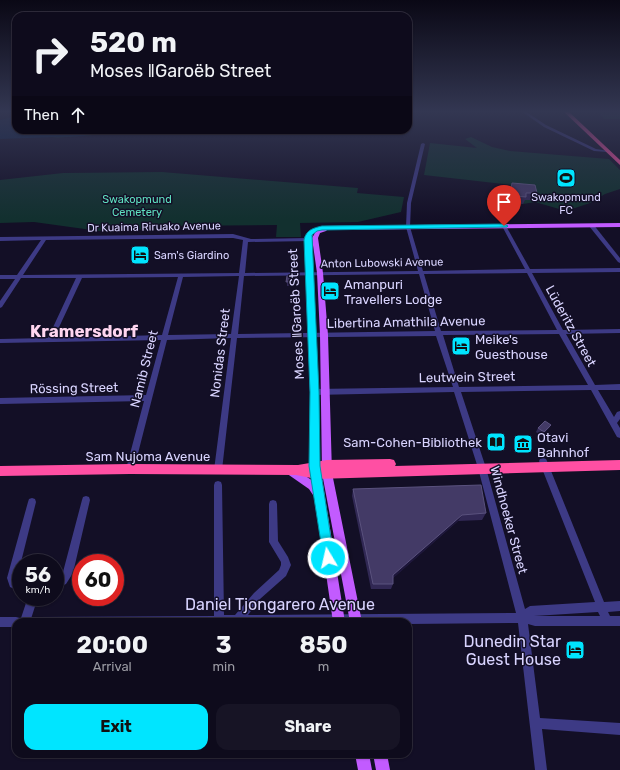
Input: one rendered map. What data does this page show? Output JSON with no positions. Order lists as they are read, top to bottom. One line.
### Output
{"streets":{"highway":["Sam Nujoma Avenue"],"main road":["Moses ǁGaroëb Street"],"street":["Dr Kuaima Riruako Avenue","Anton Lubowski Avenue","Libertina Amathila Avenue","Lüderitz Street","Nonidas Street","Namib Street","Leutwein Street","Rössing Street","Windhoeker Street","Daniel Tjongarero Avenue"]},"crossings":[["Dr Kuaima Riruako Avenue","Moses ǁGaroëb Street"],["Dr Kuaima Riruako Avenue","Nonidas Street"],["Anton Lubowski Avenue","Moses ǁGaroëb Street"],["Anton Lubowski Avenue","Lüderitz Street"],["Anton Lubowski Avenue","Nonidas Street"],["Anton Lubowski Avenue","Namib Street"],["Anton Lubowski Avenue","Windhoeker Street"],["Moses ǁGaroëb Street","Libertina Amathila Avenue"],["Moses ǁGaroëb Street","Leutwein Street"],["Moses ǁGaroëb Street","Sam Nujoma Avenue"],["Libertina Amathila Avenue","Lüderitz Street"],["Libertina Amathila Avenue","Nonidas Street"],["Libertina Amathila Avenue","Namib Street"],["Libertina Amathila Avenue","Windhoeker Street"],["Lüderitz Street","Leutwein Street"],["Nonidas Street","Sam Nujoma Avenue"],["Namib Street","Rössing Street"],["Namib Street","Sam Nujoma Avenue"],["Leutwein Street","Windhoeker Street"],["Sam Nujoma Avenue","Windhoeker Street"],["Windhoeker Street","Daniel Tjongarero Avenue"]],"districts":["Kramersdorf"],"parks":["Swakopmund Cemetery"],"places":{"sports":["Swakopmund FC"],"hotel":["Sam's Giardino","Amanpuri Travellers Lodge","Meike's Guesthouse","Dunedin Star Guest House"],"library":["Sam-Cohen-Bibliothek"],"museum":["Otavi Bahnhof"]},"page":{"turn":["520 m","Moses ǁGaroëb Street"],"then":"Then","speed":"56 km/h","limit":"60","eta":["20:00","Arrival","3","min","850","m"],"buttons":["Exit","Share"]}}
